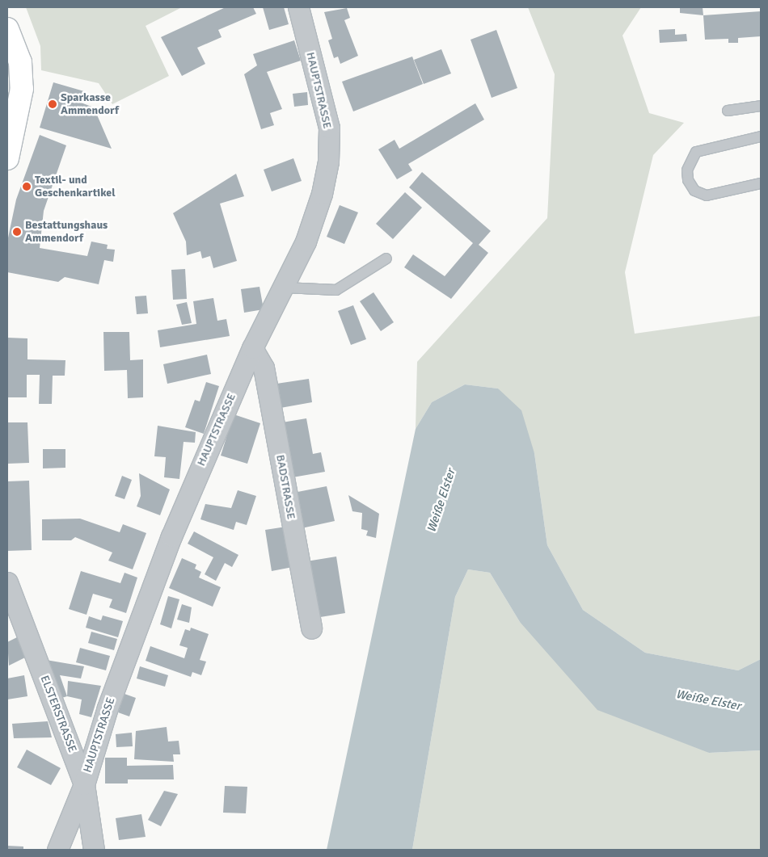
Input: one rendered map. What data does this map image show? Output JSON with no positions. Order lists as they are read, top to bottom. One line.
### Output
{"streets":{"street":["HAUPTSTRASSE","BADSTRASSE","ELSTERSTRASSE"]},"crossings":[["HAUPTSTRASSE","BADSTRASSE"],["HAUPTSTRASSE","ELSTERSTRASSE"]],"water":["Weiße Elster"],"places":["Sparkasse Ammendorf","Textil- und Geschenkartikel","Bestattungshaus Ammendorf"]}
